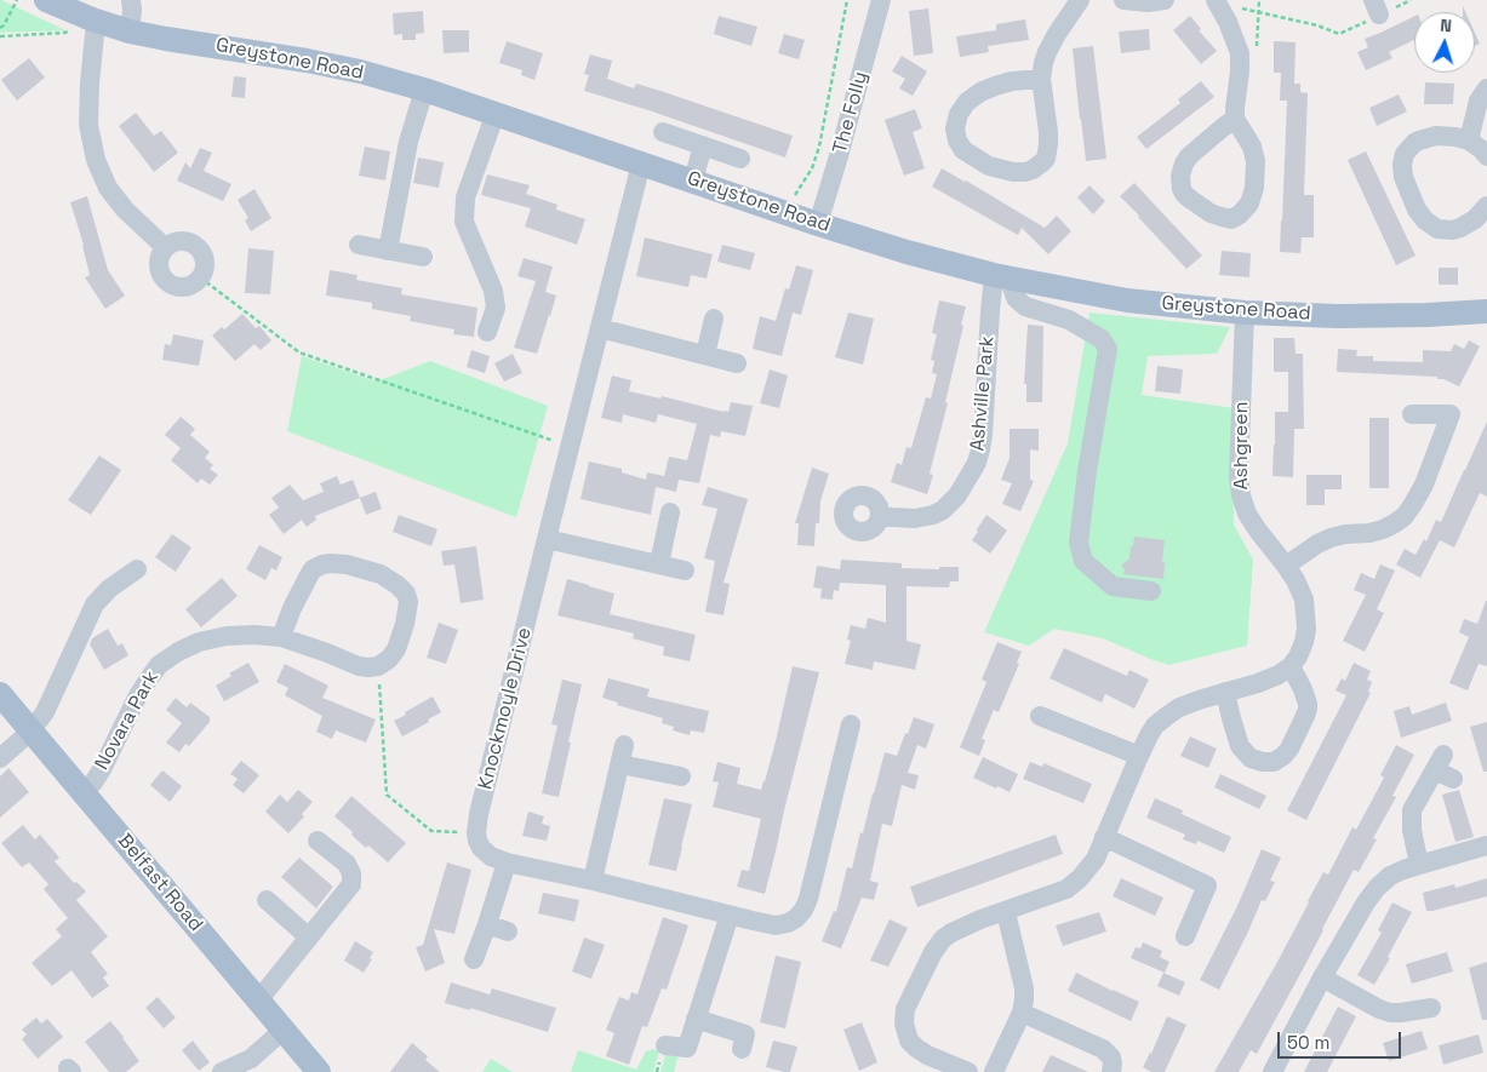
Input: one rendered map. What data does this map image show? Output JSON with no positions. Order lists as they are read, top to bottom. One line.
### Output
{"streets":{"main road":["Greystone Road","Belfast Road"],"street":["The Folly","Ashville Park","Ashgreen","Knockmoyle Drive","Novara Park"]},"crossings":[["Greystone Road","The Folly"],["Greystone Road","Ashville Park"],["Greystone Road","Ashgreen"],["Greystone Road","Knockmoyle Drive"],["Novara Park","Belfast Road"]],"scale_bar":"50 m","north":"top"}
